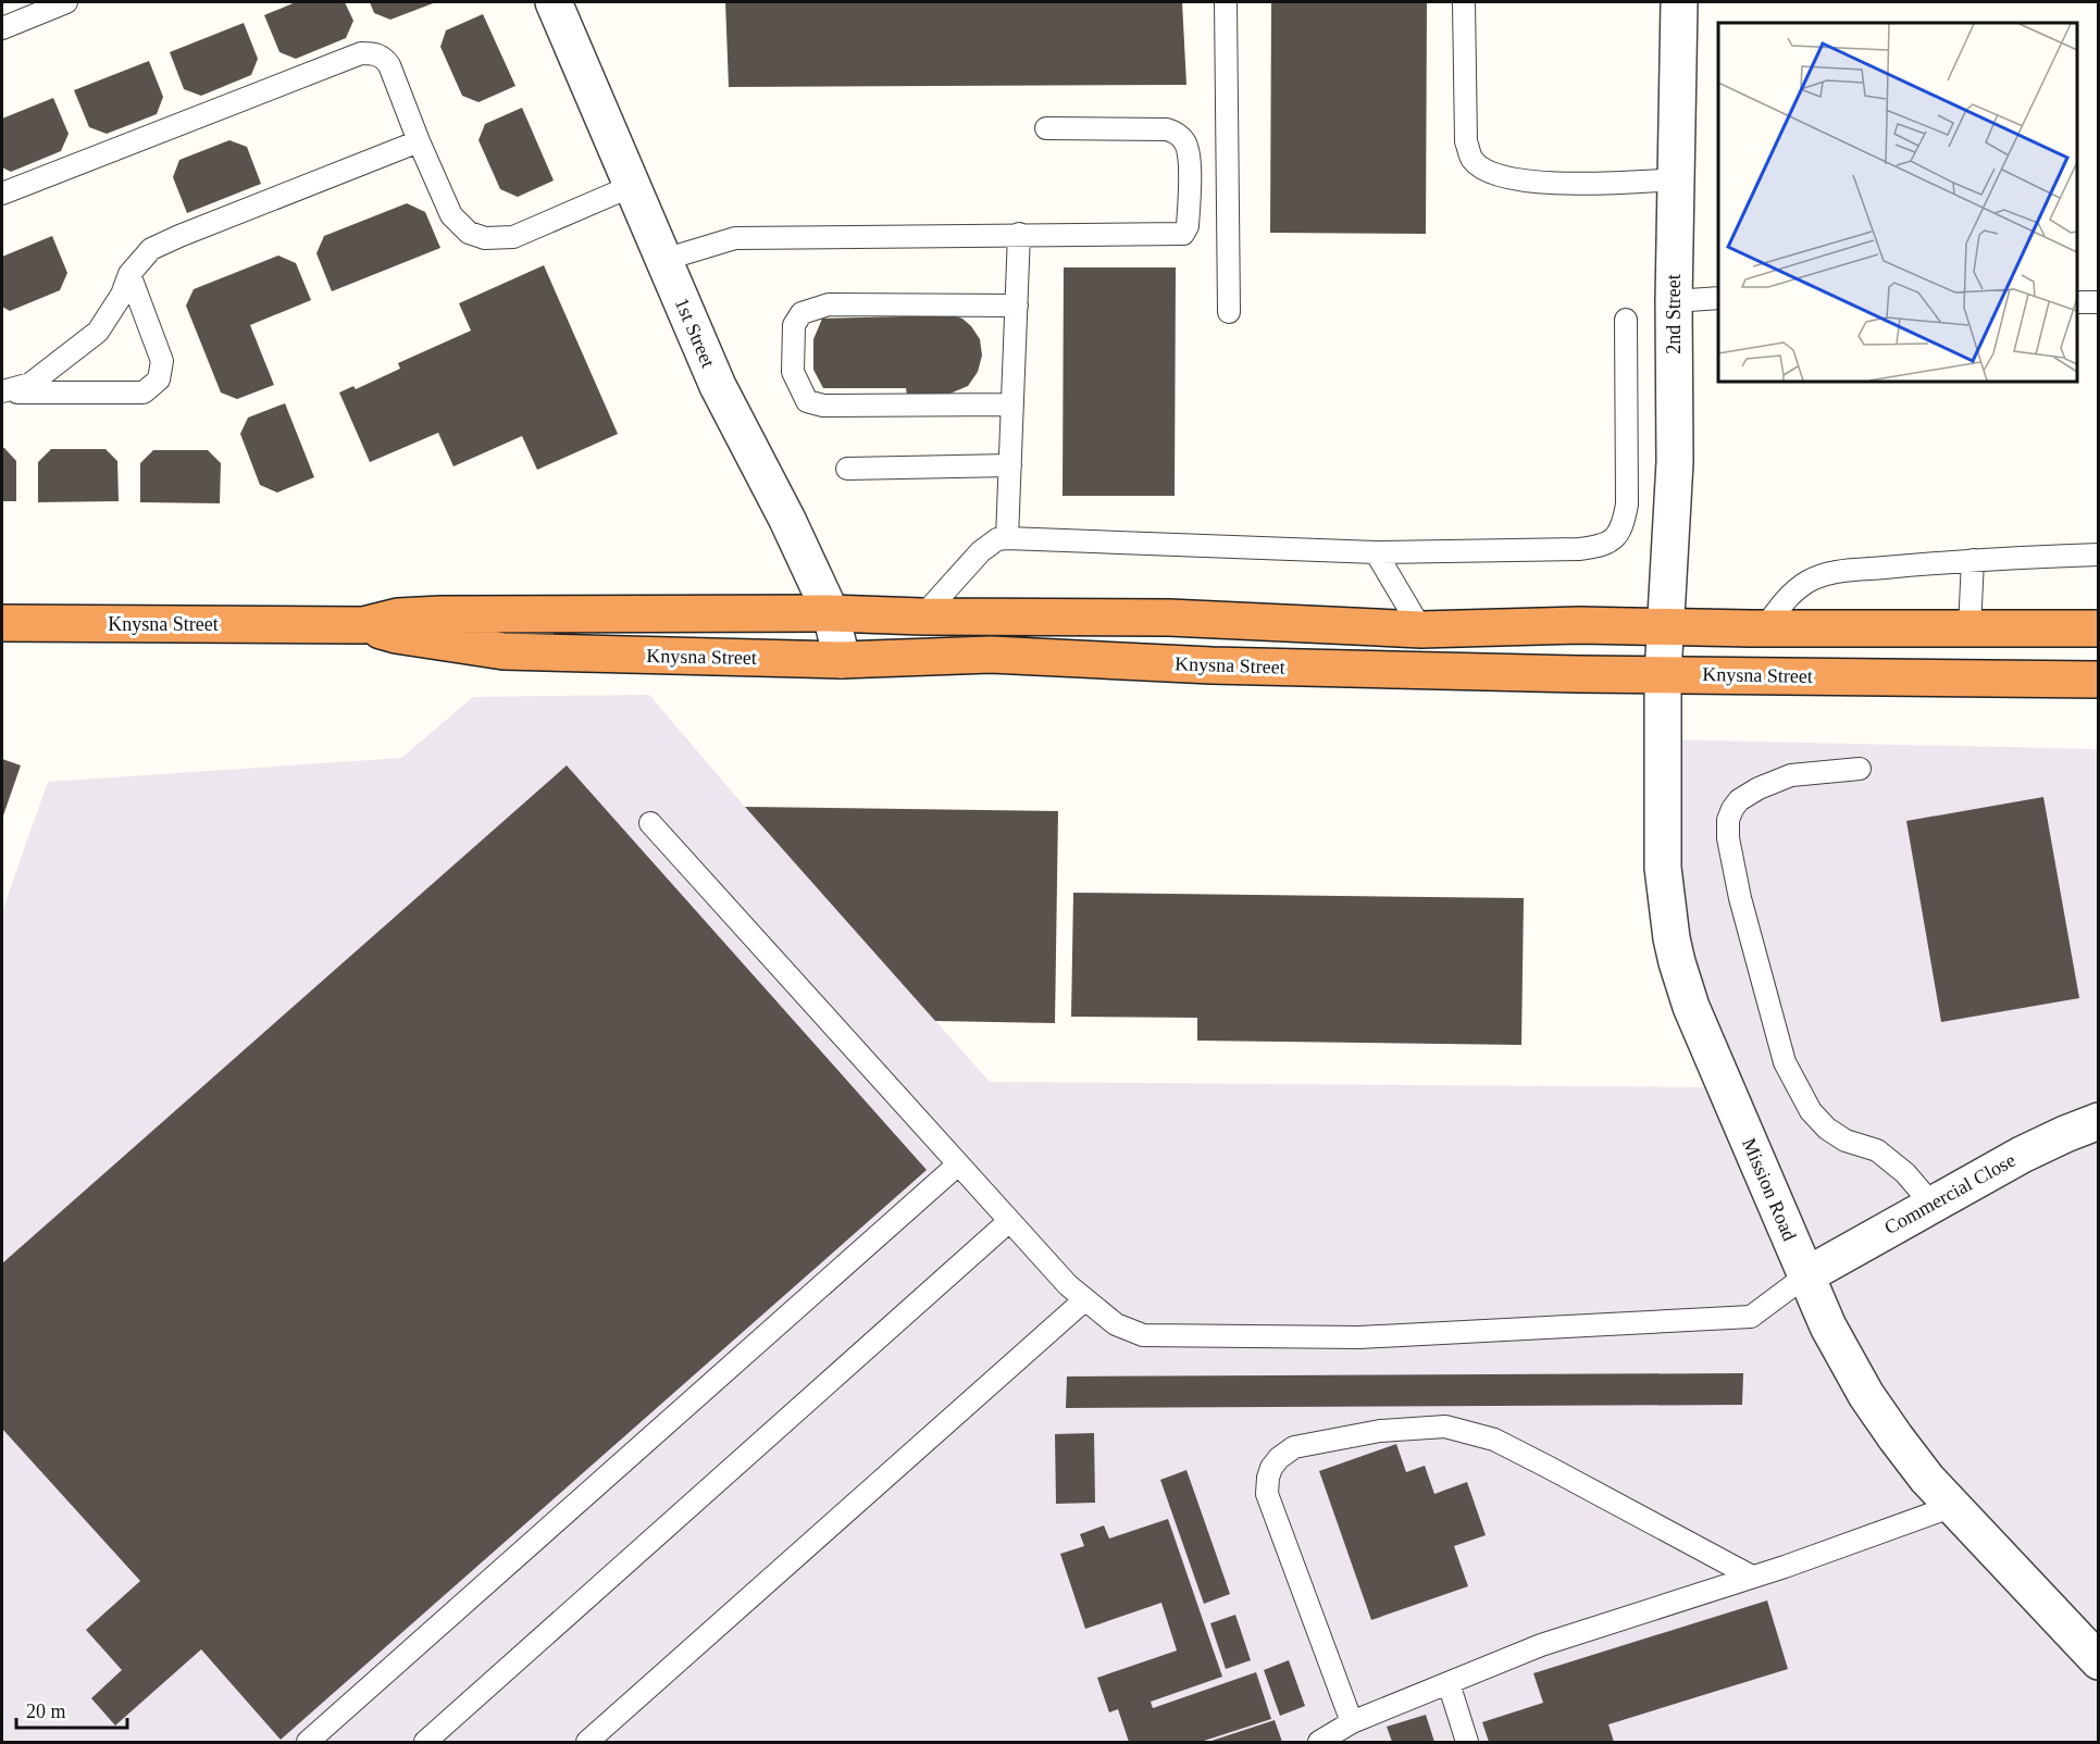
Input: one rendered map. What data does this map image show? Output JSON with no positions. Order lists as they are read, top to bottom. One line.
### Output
{"streets":{"highway":["Knysna Street"],"street":["2nd Street","1st Street","Mission Road","Commercial Close"]},"crossings":[["2nd Street","Knysna Street"],["2nd Street","Mission Road"],["1st Street","Knysna Street"],["Knysna Street","Mission Road"],["Mission Road","Commercial Close"]],"scale_bar":"20 m"}
